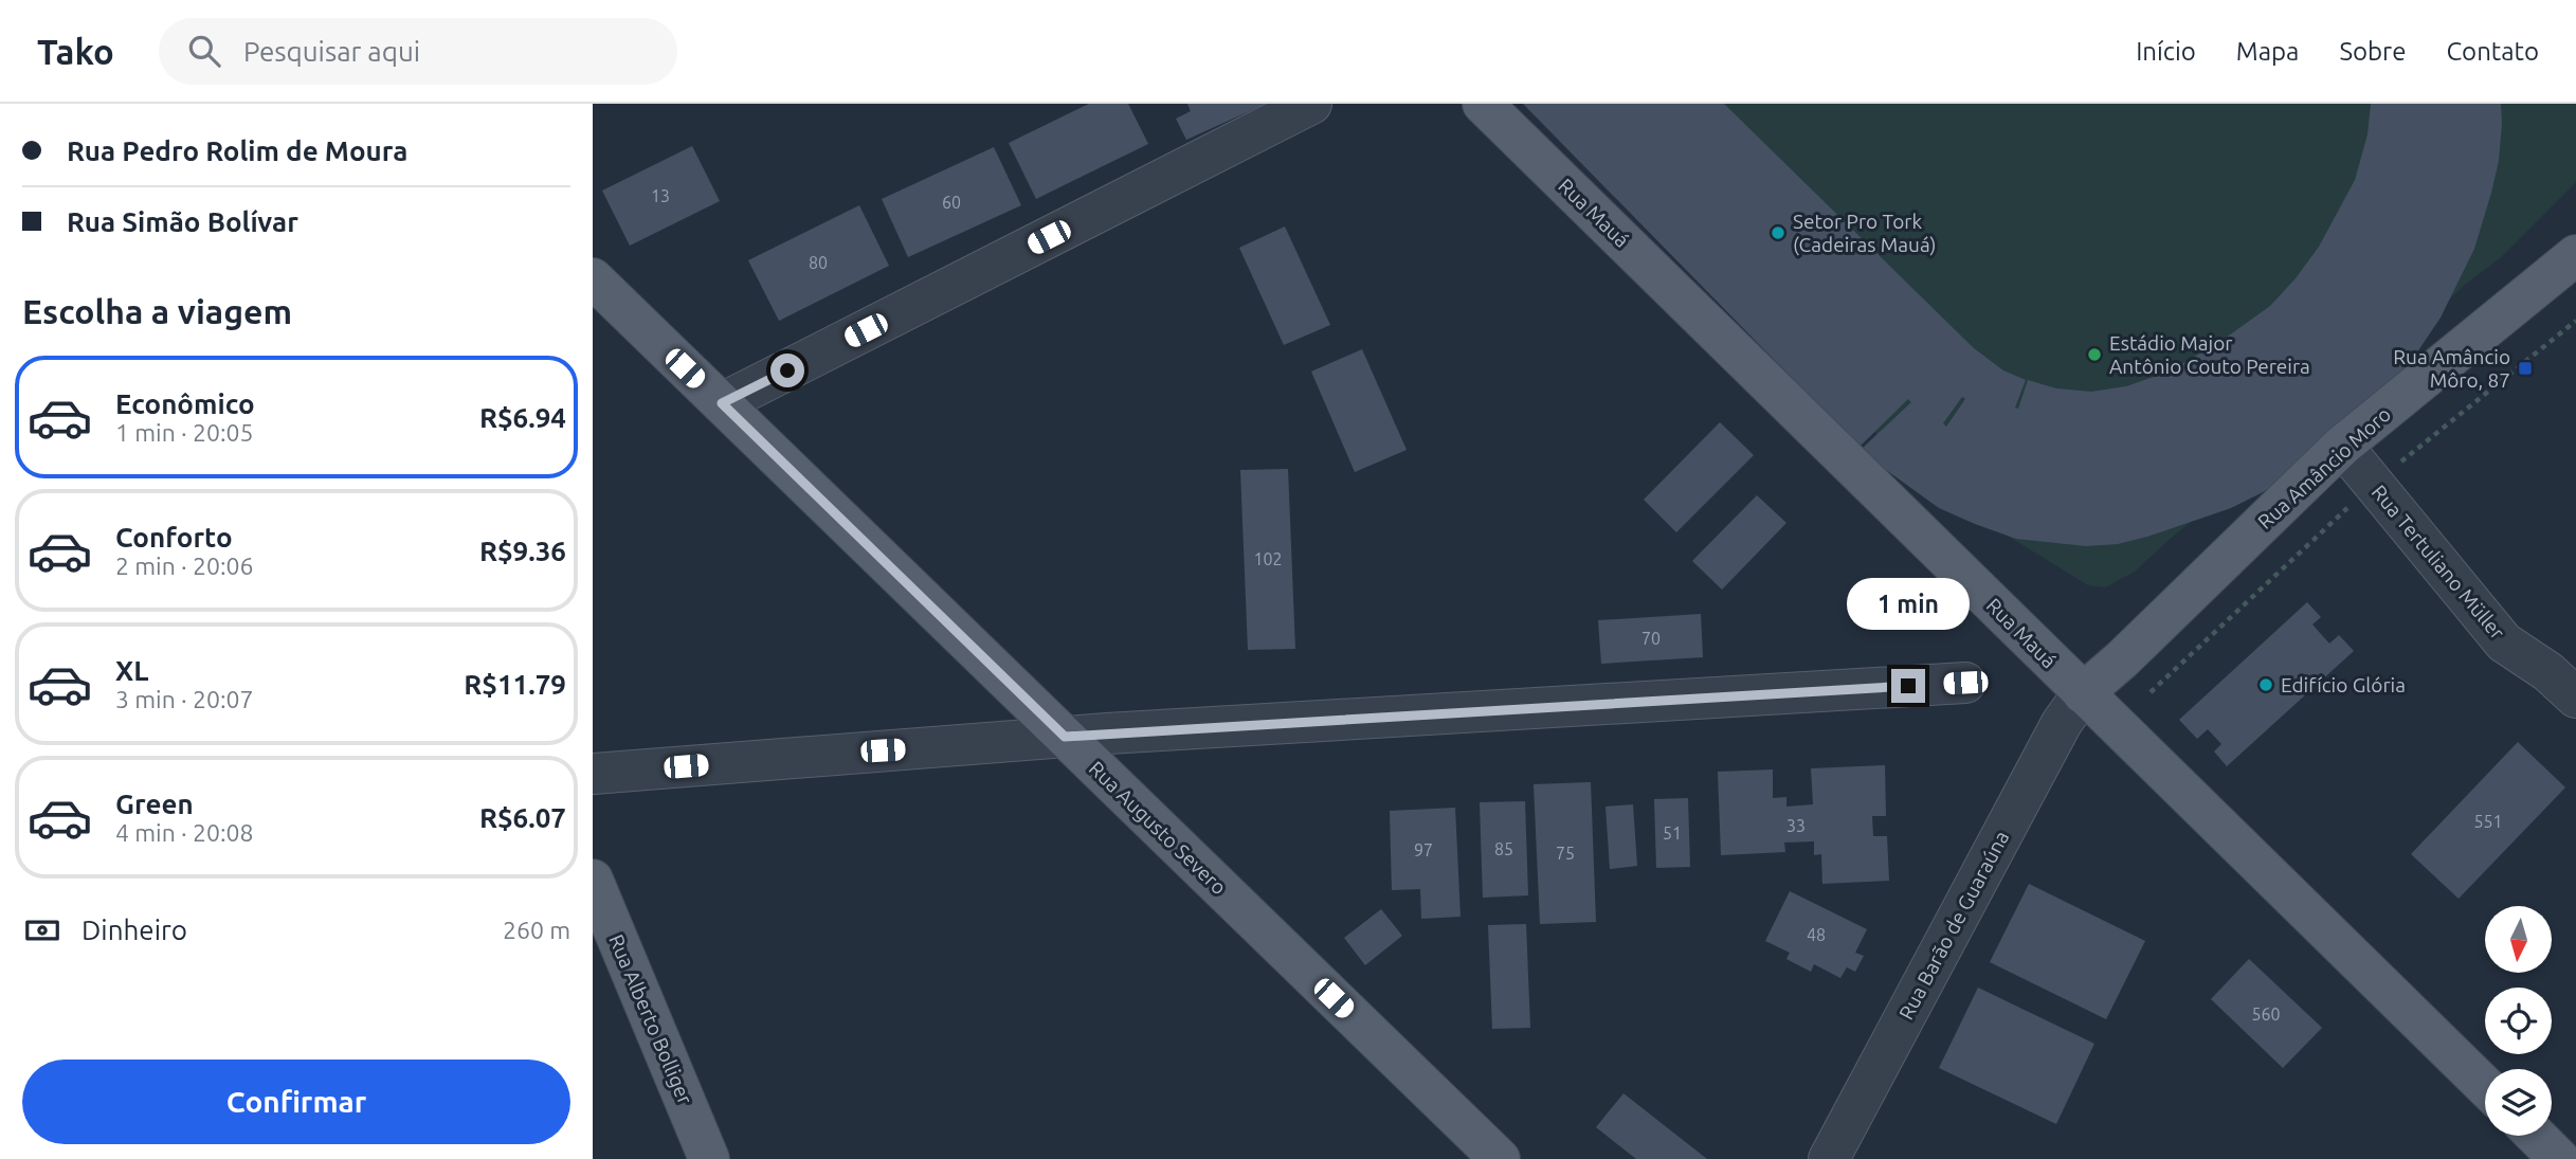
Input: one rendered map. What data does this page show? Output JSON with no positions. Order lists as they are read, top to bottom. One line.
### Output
{"streets":{"main road":["Rua Mauá","Rua Amâncio Moro","Rua Augusto Severo","Rua Alberto Bolliger"],"street":["Rua Tertuliano Müller","Rua Barão de Guaraúna"]},"crossings":[["Rua Mauá","Rua Amâncio Moro"],["Rua Mauá","Rua Barão de Guaraúna"],["Rua Amâncio Moro","Rua Tertuliano Müller"],["Rua Amâncio Moro","Rua Barão de Guaraúna"]],"places":{"other":["Setor Pro Tork (Cadeiras Mauá)","Estádio Major Antônio Couto Pereira","Edifício Glória"],"transit":["Rua Amâncio Môro, 87"]},"house_numbers":["13","60","80","102","70","551","33","51","85","97","75","48","560"],"north":"bottom","page":{"header":"Tako","search":"Pesquisar aqui","nav":["Início","Mapa","Sobre","Contato"],"banner":["Rua Pedro Rolim de Moura","Rua Simão Bolívar"],"heading":"Escolha a viagem","list":[{"name":"Econômico","note":"1 min · 20:05","value":"R$6.94"},{"name":"Conforto","note":"2 min · 20:06","value":"R$9.36"},{"name":"XL","note":"3 min · 20:07","value":"R$11.79"},{"name":"Green","note":"4 min · 20:08","value":"R$6.07"}],"bubble":"1 min","pay":["Dinheiro","260 m"],"buttons":"Confirmar"}}
